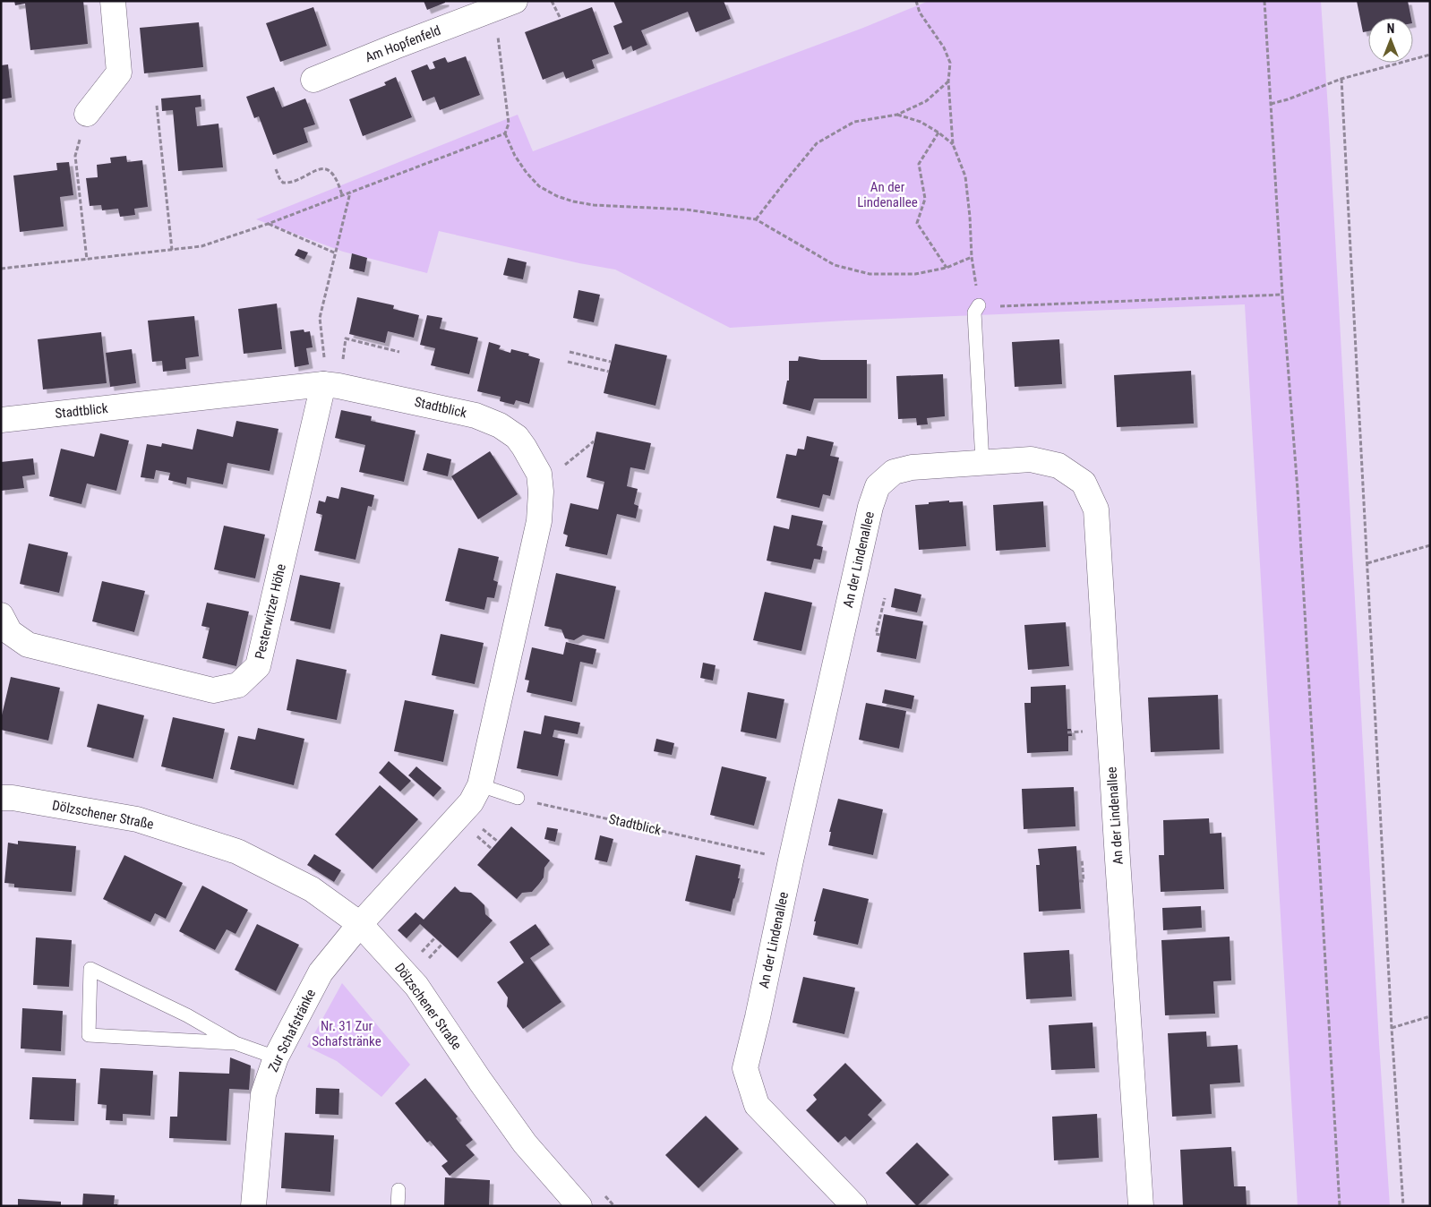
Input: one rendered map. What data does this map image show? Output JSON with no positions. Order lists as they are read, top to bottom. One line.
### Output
{"streets":{"street":["Am Hopfenfeld","Stadtblick","An der Lindenallee","Pesterwitzer Höhe","Dölzschener Straße","Zur Schafstränke"]},"crossings":[["Stadtblick","An der Lindenallee"],["Stadtblick","Pesterwitzer Höhe"],["Stadtblick","Dölzschener Straße"],["Stadtblick","Zur Schafstränke"],["Dölzschener Straße","Zur Schafstränke"]],"parks":["An der Lindenallee","Nr. 31 Zur Schafstränke"],"north":"top"}
